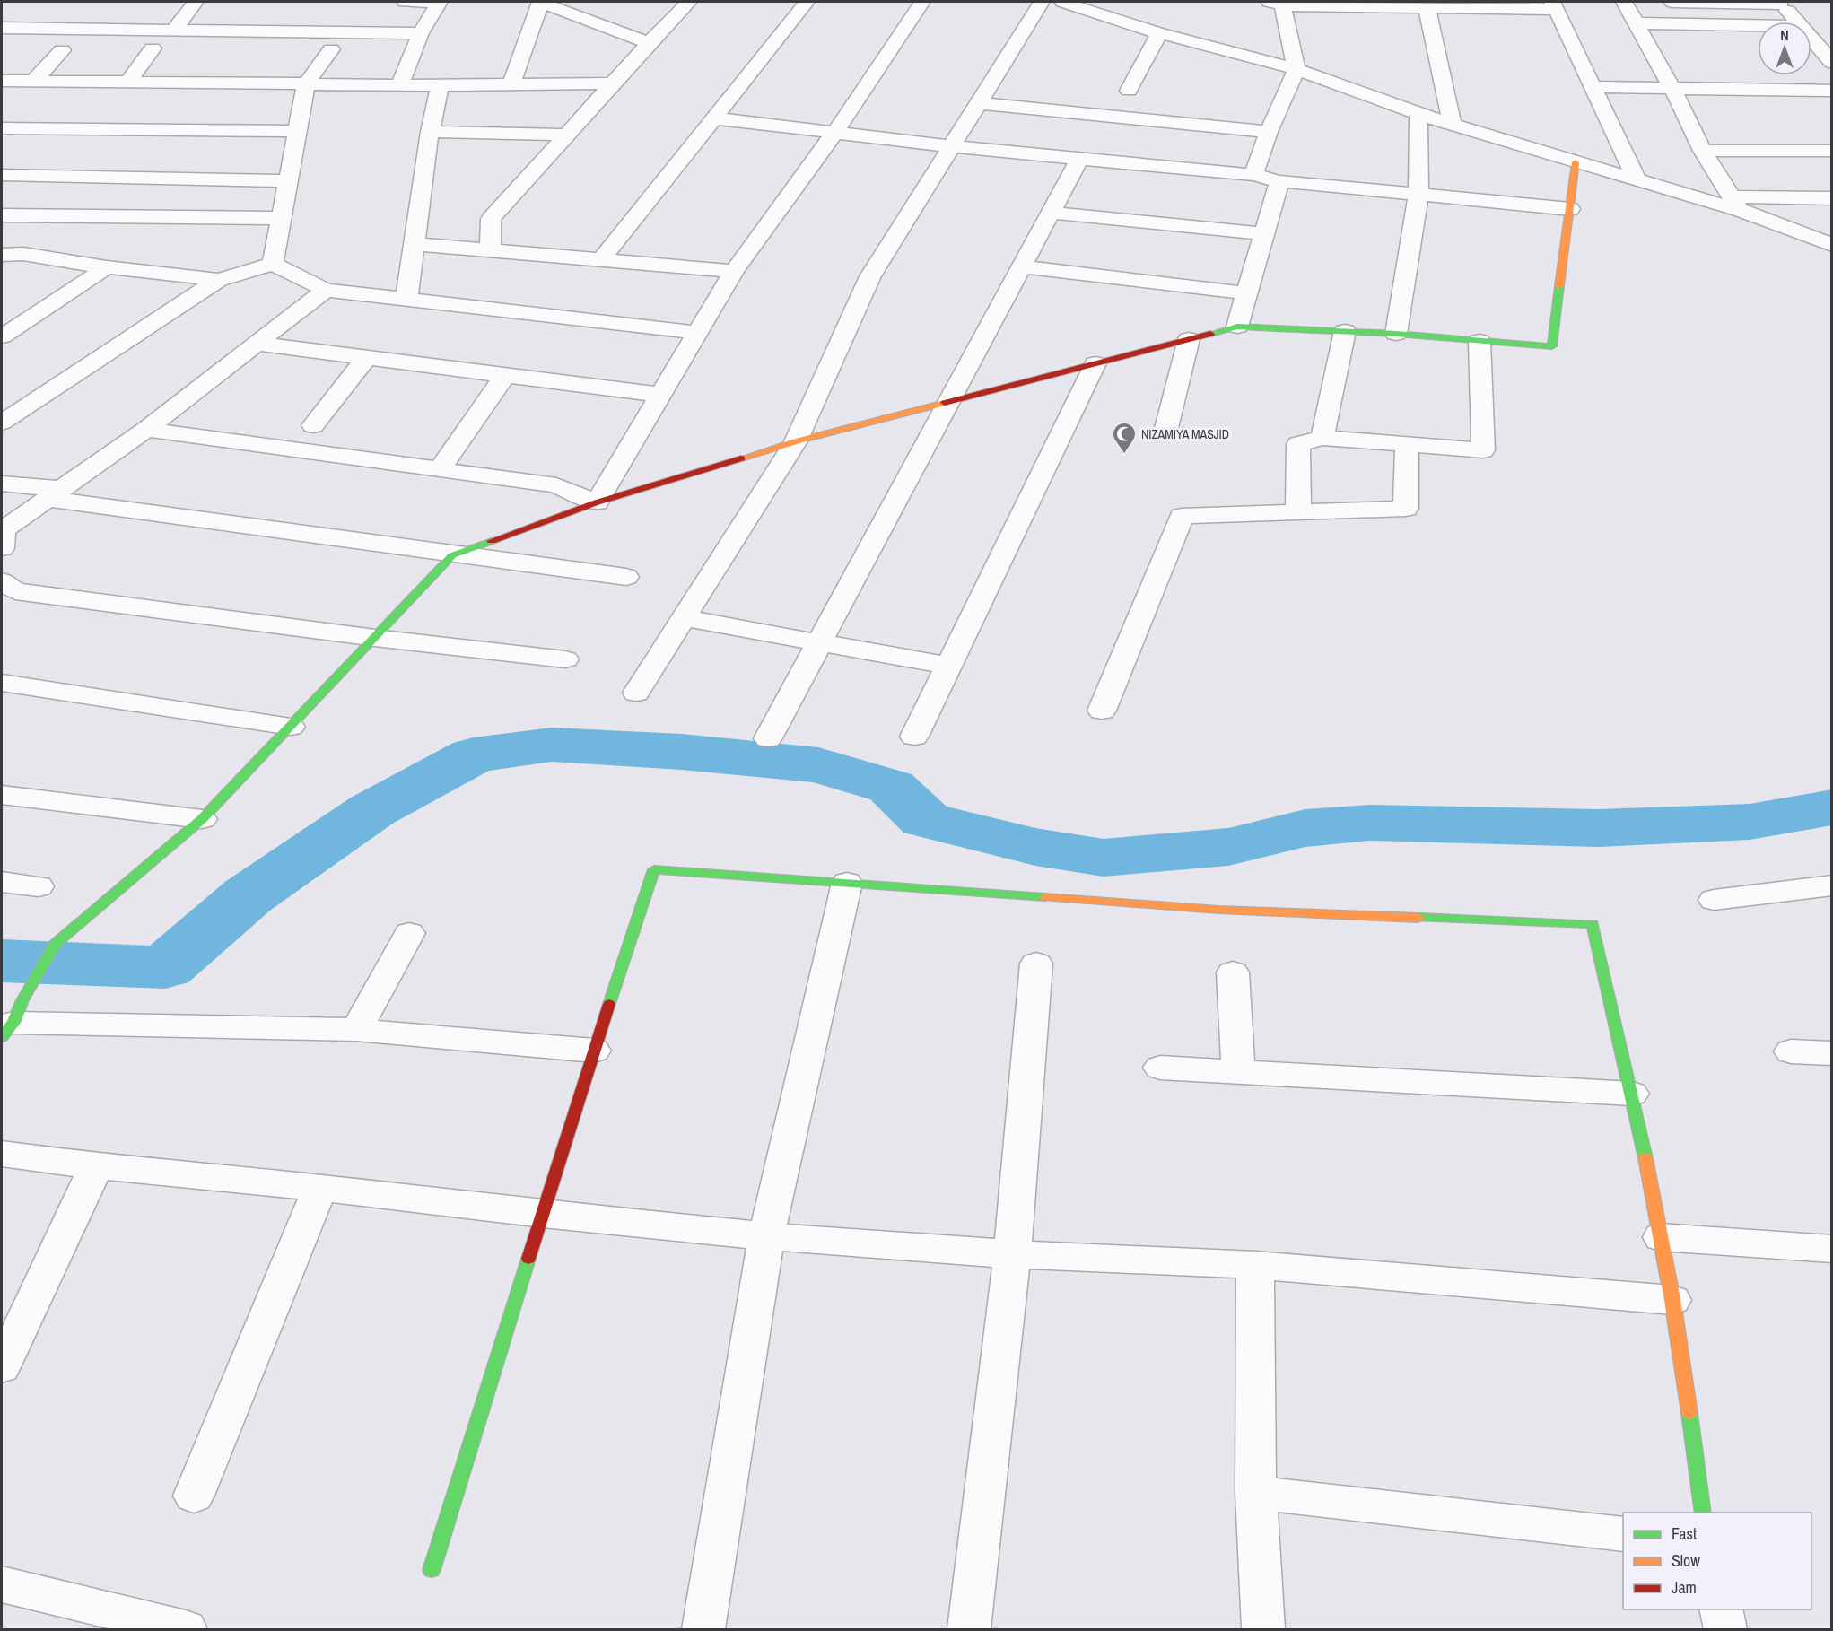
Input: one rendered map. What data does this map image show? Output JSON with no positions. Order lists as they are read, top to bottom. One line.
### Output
{"places":{"mosque":["NIZAMIYA MASJID"]},"legend":["Fast","Slow","Jam"],"north":"top"}
